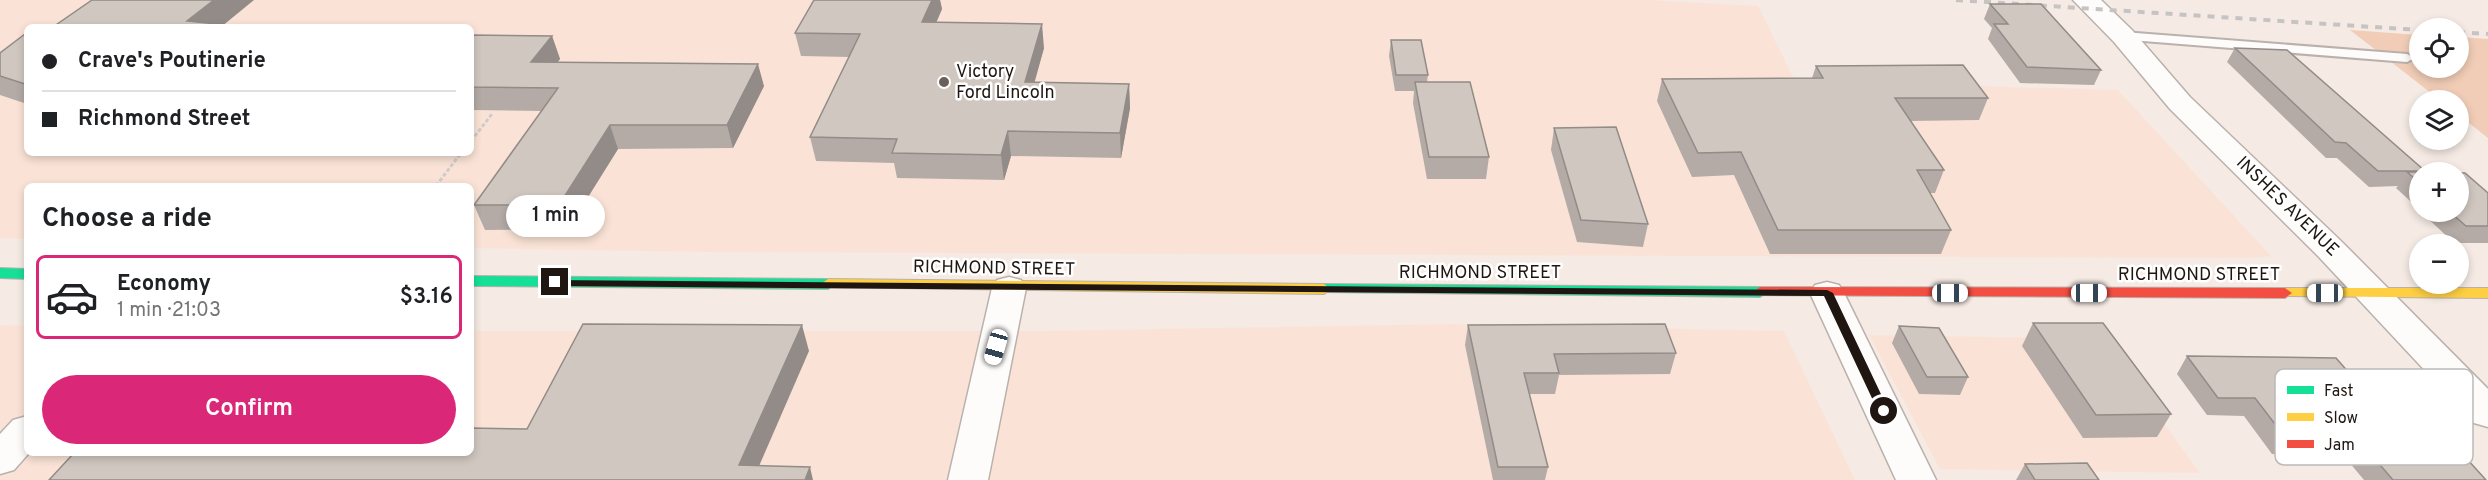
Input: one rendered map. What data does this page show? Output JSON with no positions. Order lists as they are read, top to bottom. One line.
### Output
{"streets":{"main road":["RICHMOND STREET"],"street":["INSHES AVENUE"]},"crossings":[["INSHES AVENUE","RICHMOND STREET"]],"places":["Victory Ford Lincoln"],"legend":["Fast","Slow","Jam"],"page":{"map_buttons":["+","−"],"banner":["Crave's Poutinerie","Richmond Street"],"heading":"Choose a ride","bubble":"1 min","list":[{"name":"Economy","note":"1 min · 21:03","value":"$3.16"}],"buttons":"Confirm"}}
